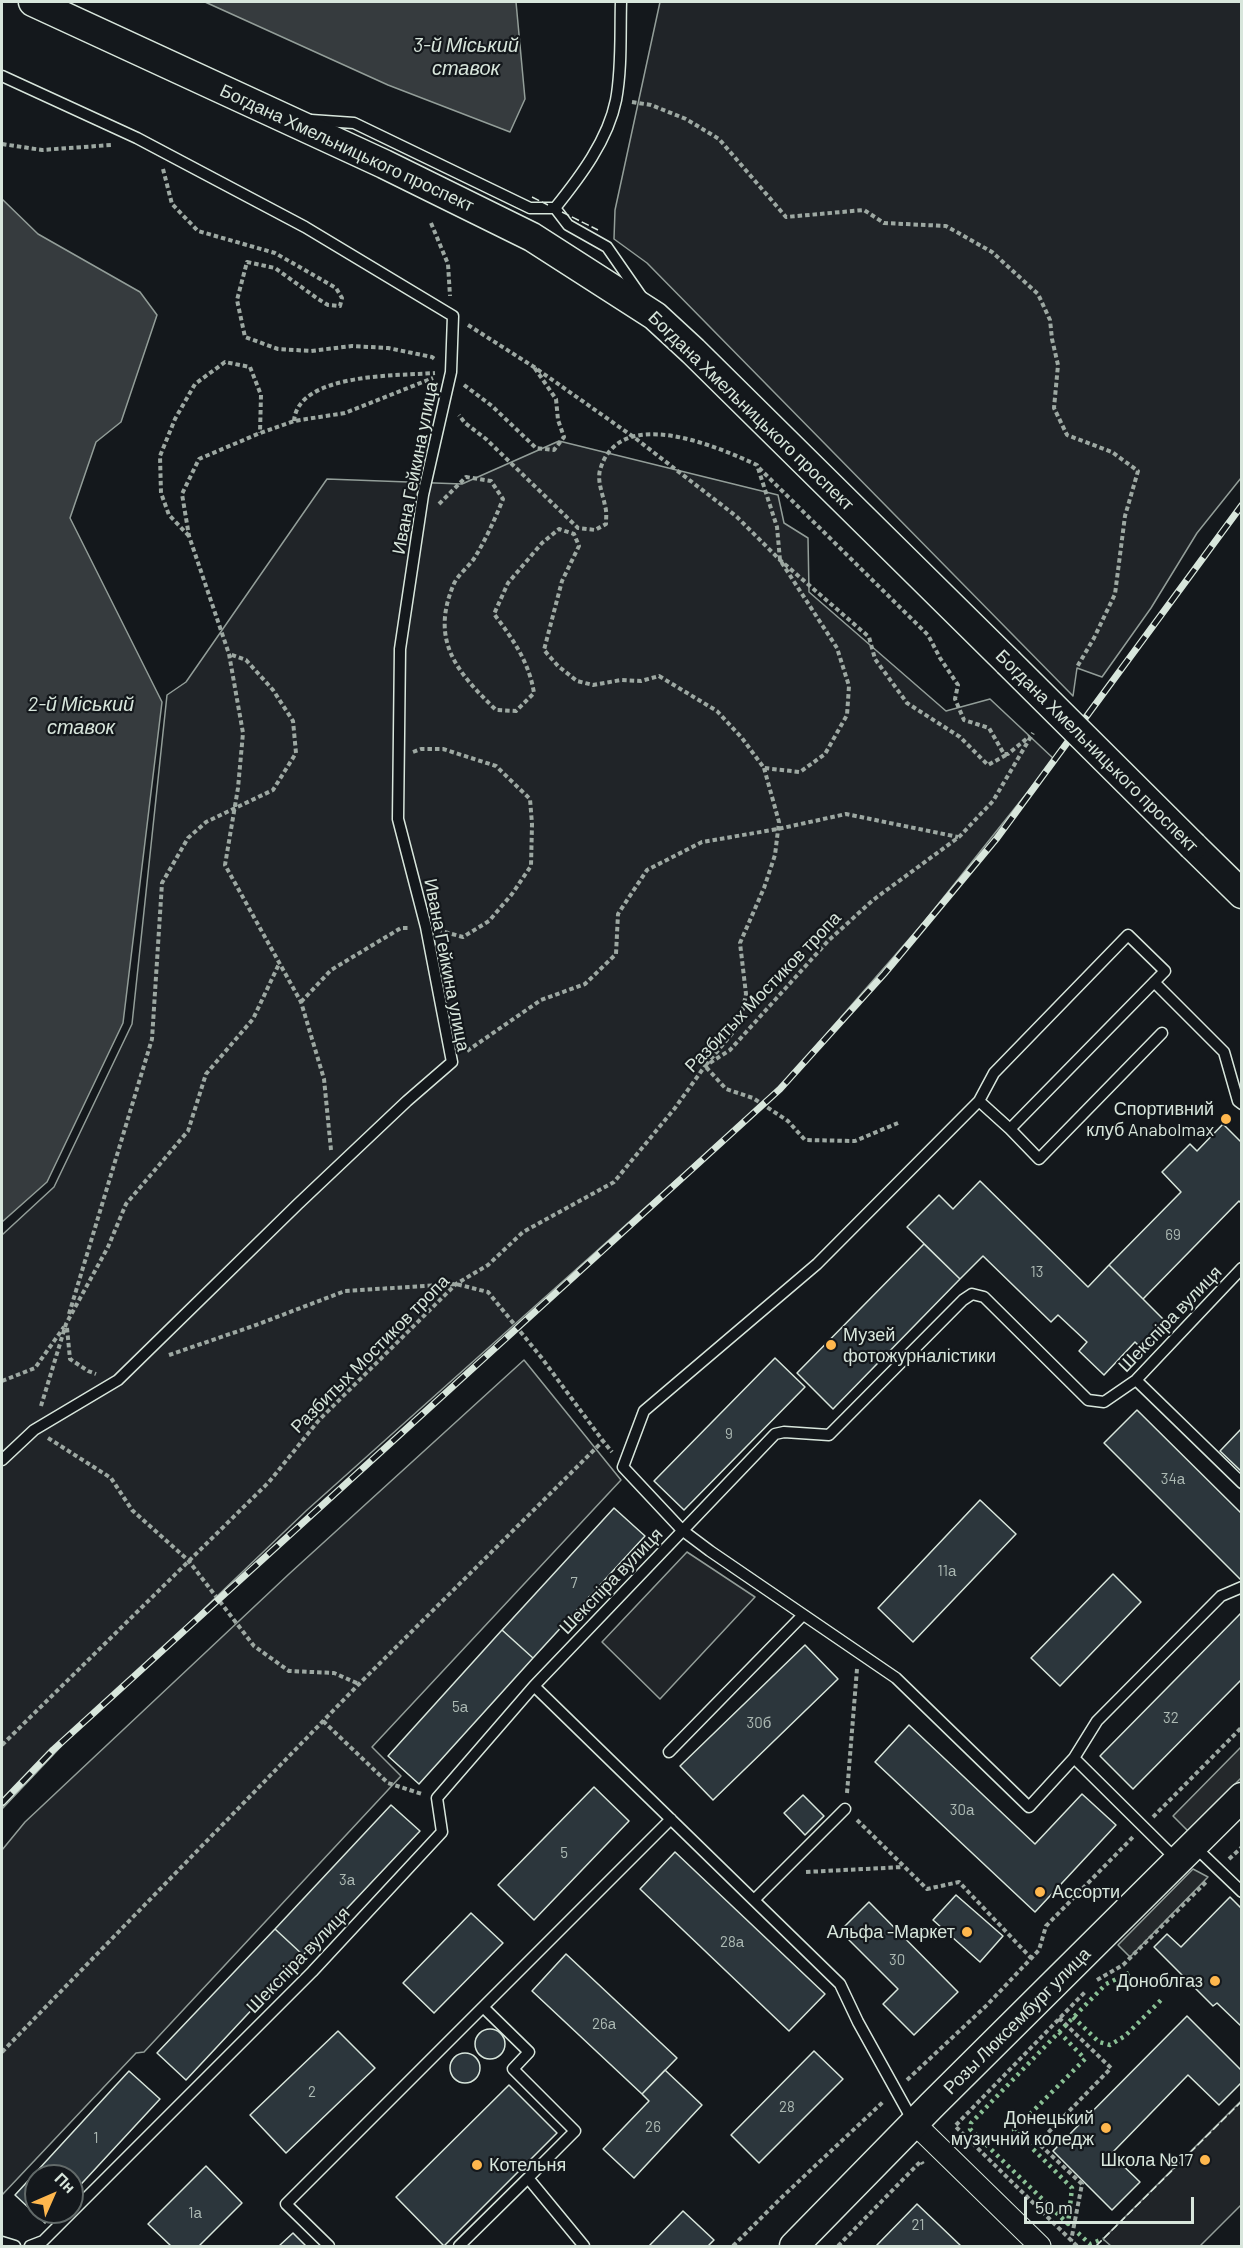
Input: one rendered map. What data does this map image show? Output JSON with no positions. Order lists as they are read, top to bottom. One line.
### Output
{"streets":{"main road":["Богдана Хмельницького проспект","Розы Люксембург улица"],"lane":["Ивана Гейкина улица","Шекспіра вулиця"],"path":["Разбитых Мостиков тропа"]},"water":["3-й Міський ставок","2-й Міський ставок"],"places":["Спортивний клуб Anabolmax","Музей фотожурналістики","Ассорти","Альфа -Маркет","Доноблгаз","Донецький музичний коледж","Школа №17","Котельня"],"house_numbers":["69","13","9","34а","11а","7","5а","32","30б","30а","5","3а","28а","30","26а","2","28","26","1","1а","21"],"scale_bar":"50 m","north":"top right"}
